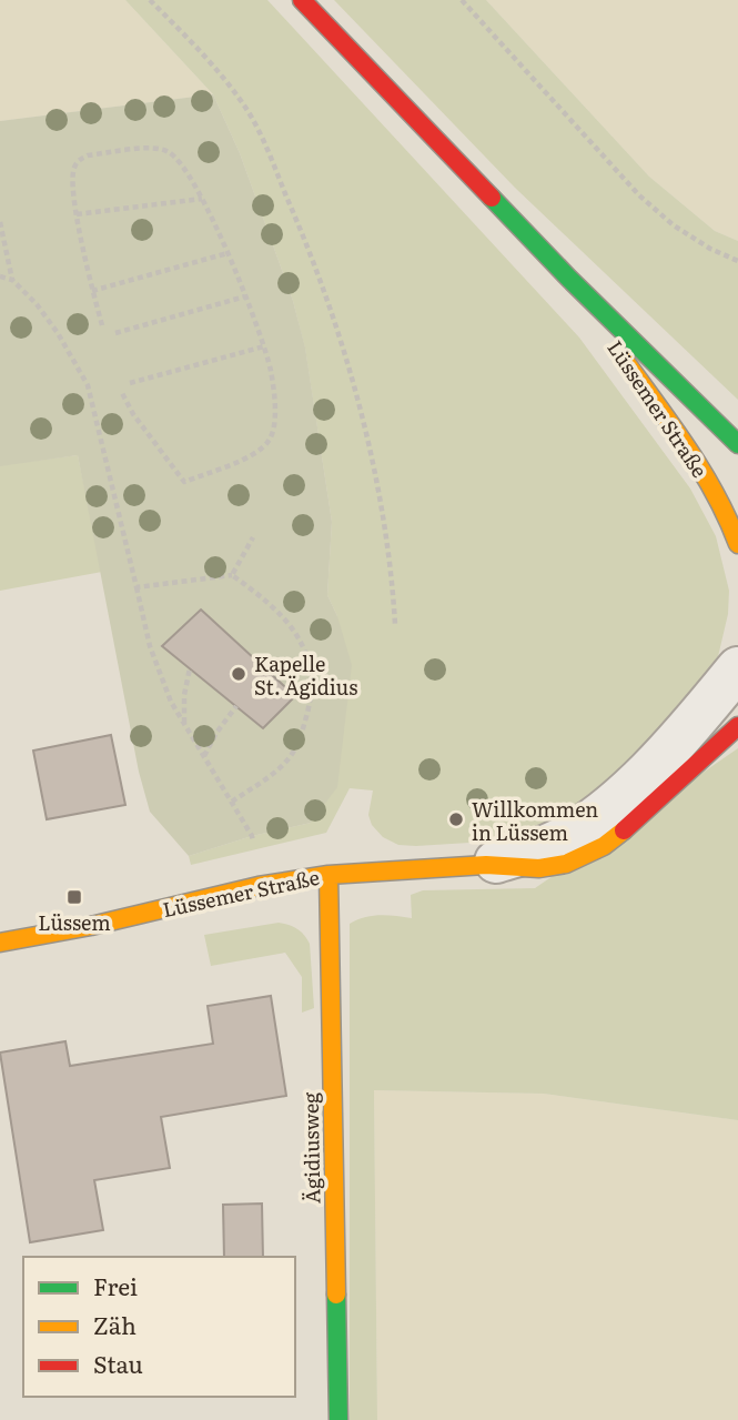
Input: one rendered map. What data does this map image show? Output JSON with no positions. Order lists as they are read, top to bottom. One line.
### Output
{"streets":{"street":["Lüssemer Straße","Ägidiusweg"]},"crossings":[["Lüssemer Straße","Ägidiusweg"]],"places":{"other":["Kapelle St. Ägidius","Willkommen in Lüssem"],"transit":["Lüssem"]},"legend":["Frei","Zäh","Stau"]}
